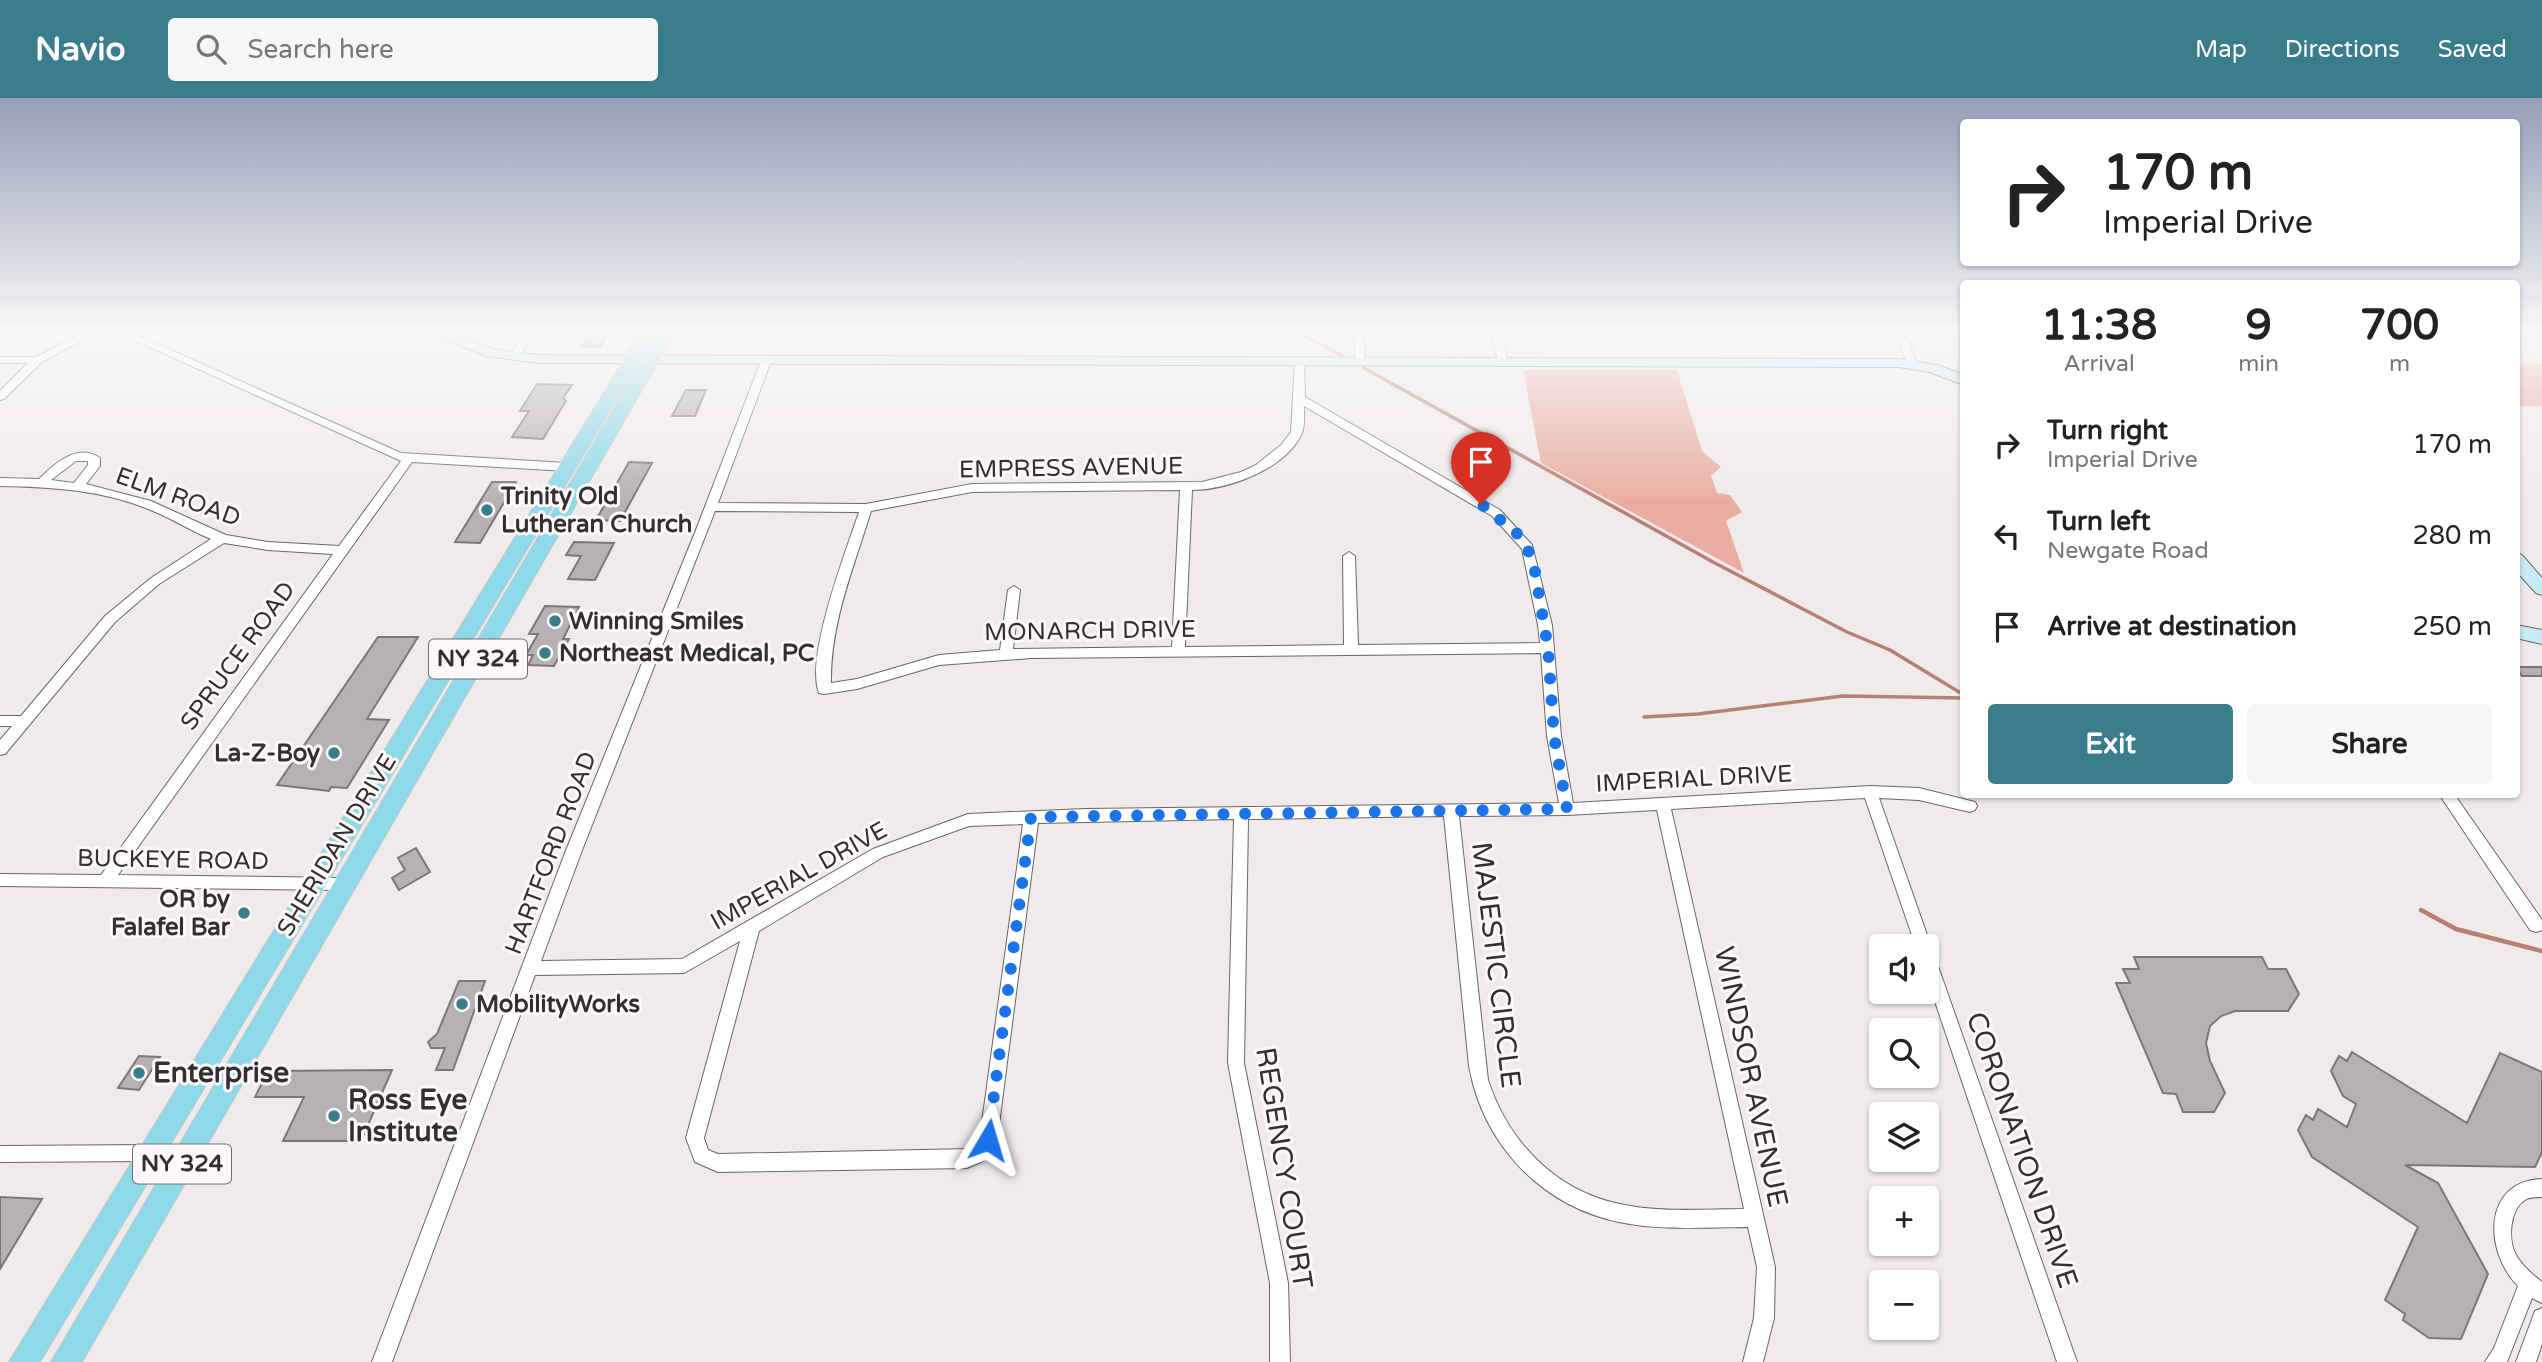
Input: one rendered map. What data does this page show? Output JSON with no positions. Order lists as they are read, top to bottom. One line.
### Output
{"streets":{"main road":["NY 324","SHERIDAN DRIVE"],"street":["EMPRESS AVENUE","ELM ROAD","MONARCH DRIVE","SPRUCE ROAD","IMPERIAL DRIVE","HARTFORD ROAD","BUCKEYE ROAD","MAJESTIC CIRCLE","WINDSOR AVENUE","CORONATION DRIVE","REGENCY COURT"]},"crossings":[["EMPRESS AVENUE","MONARCH DRIVE"],["EMPRESS AVENUE","HARTFORD ROAD"],["ELM ROAD","SPRUCE ROAD"],["SPRUCE ROAD","BUCKEYE ROAD"],["IMPERIAL DRIVE","HARTFORD ROAD"],["IMPERIAL DRIVE","MAJESTIC CIRCLE"],["IMPERIAL DRIVE","WINDSOR AVENUE"],["IMPERIAL DRIVE","REGENCY COURT"],["SHERIDAN DRIVE","BUCKEYE ROAD"],["MAJESTIC CIRCLE","WINDSOR AVENUE"]],"places":["Trinity Old Lutheran Church","Winning Smiles","Northeast Medical, PC","La-Z-Boy","OR by Falafel Bar","MobilityWorks","Enterprise","Ross Eye Institute"],"page":{"header":"Navio","search":"Search here","nav":["Map","Directions","Saved"],"turn":["170 m","Imperial Drive"],"eta":["11:38","Arrival","9","min","700","m"],"list":[{"name":"Turn right","note":"Imperial Drive","value":"170 m"},{"name":"Turn left","note":"Newgate Road","value":"280 m"},{"name":"Arrive at destination","value":"250 m"}],"buttons":["Exit","Share"],"map_buttons":["+","−"]}}
